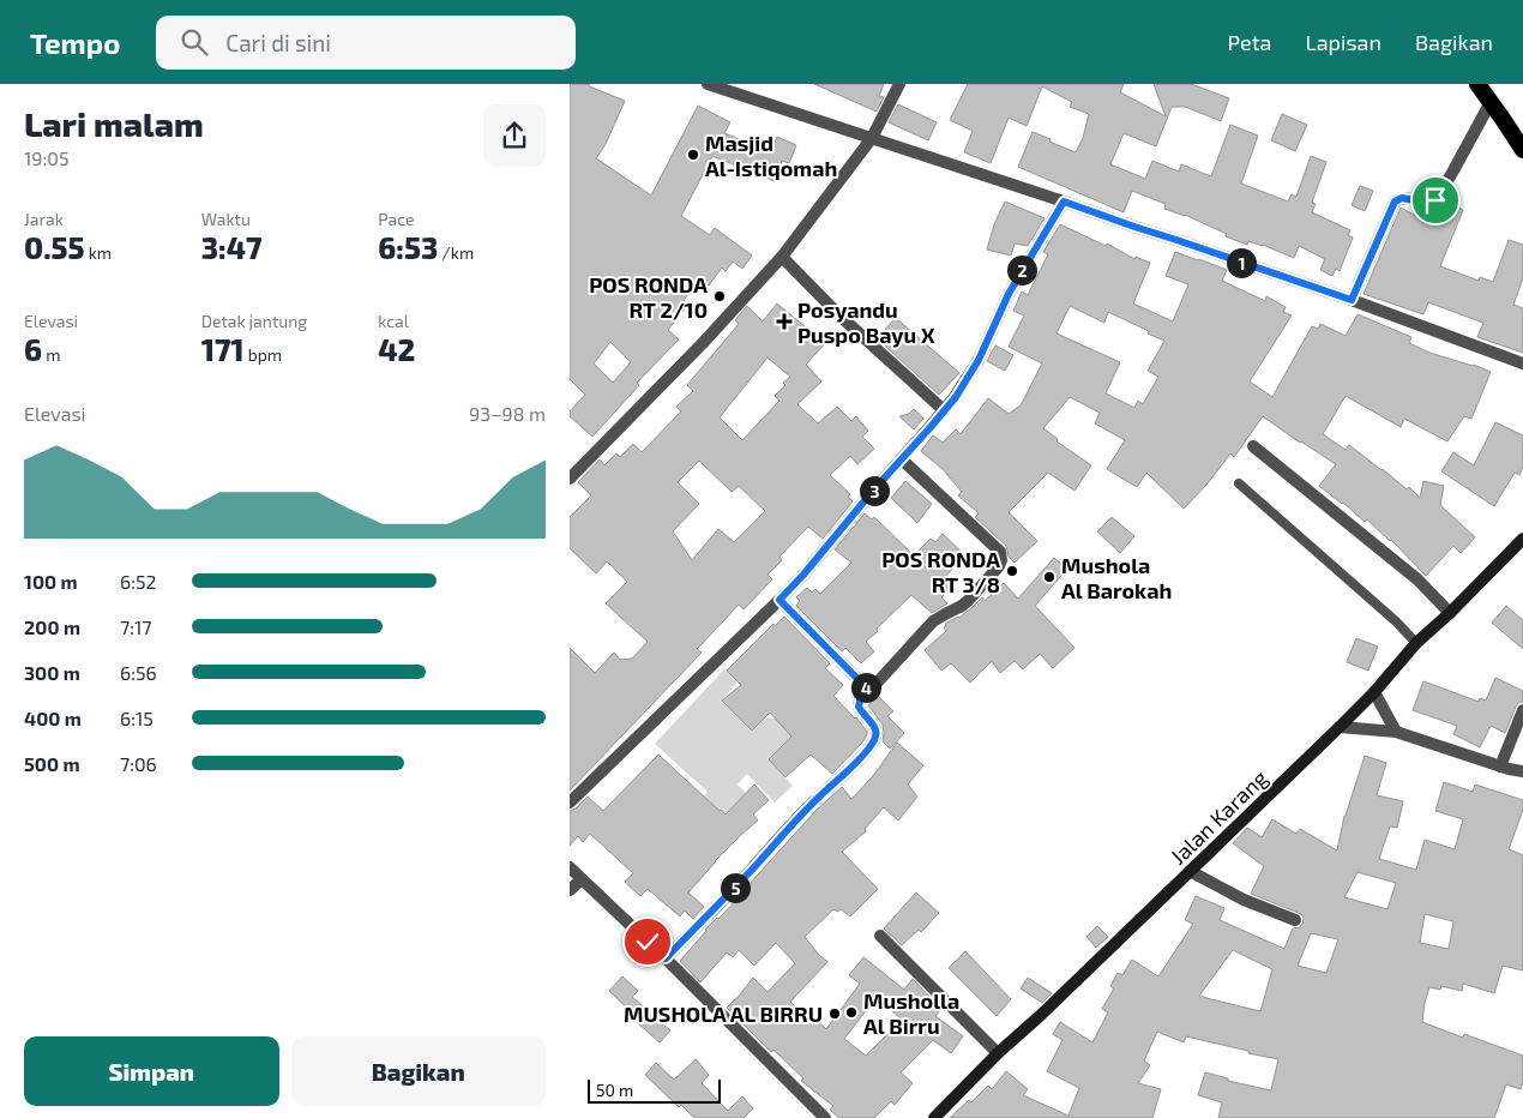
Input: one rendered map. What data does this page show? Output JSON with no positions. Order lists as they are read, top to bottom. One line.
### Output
{"streets":{"main road":["Jalan Karang"]},"places":{"other":["Masjid Al-Istiqomah","POS RONDA RT 2/10","POS RONDA RT 3/8","Mushola Al Barokah","Musholla Al Birru","MUSHOLA AL BIRRU"],"health":["Posyandu Puspo Bayu X"]},"scale_bar":"50 m","page":{"header":"Tempo","search":"Cari di sini","nav":["Peta","Lapisan","Bagikan"],"heading":["Lari malam","19:05"],"stats":[["Jarak","0.55 km"],["Waktu","3:47"],["Pace","6:53 /km"],["Elevasi","6 m"],["Detak jantung","171 bpm"],["kcal","42"]],"pins":["1","2","3","4","5"],"chart":["Elevasi","93–98 m"],"list":[{"name":"100 m","note":"6:52"},{"name":"200 m","note":"7:17"},{"name":"300 m","note":"6:56"},{"name":"400 m","note":"6:15"},{"name":"500 m","note":"7:06"}],"buttons":["Simpan","Bagikan"],"scale":"50 m"}}
